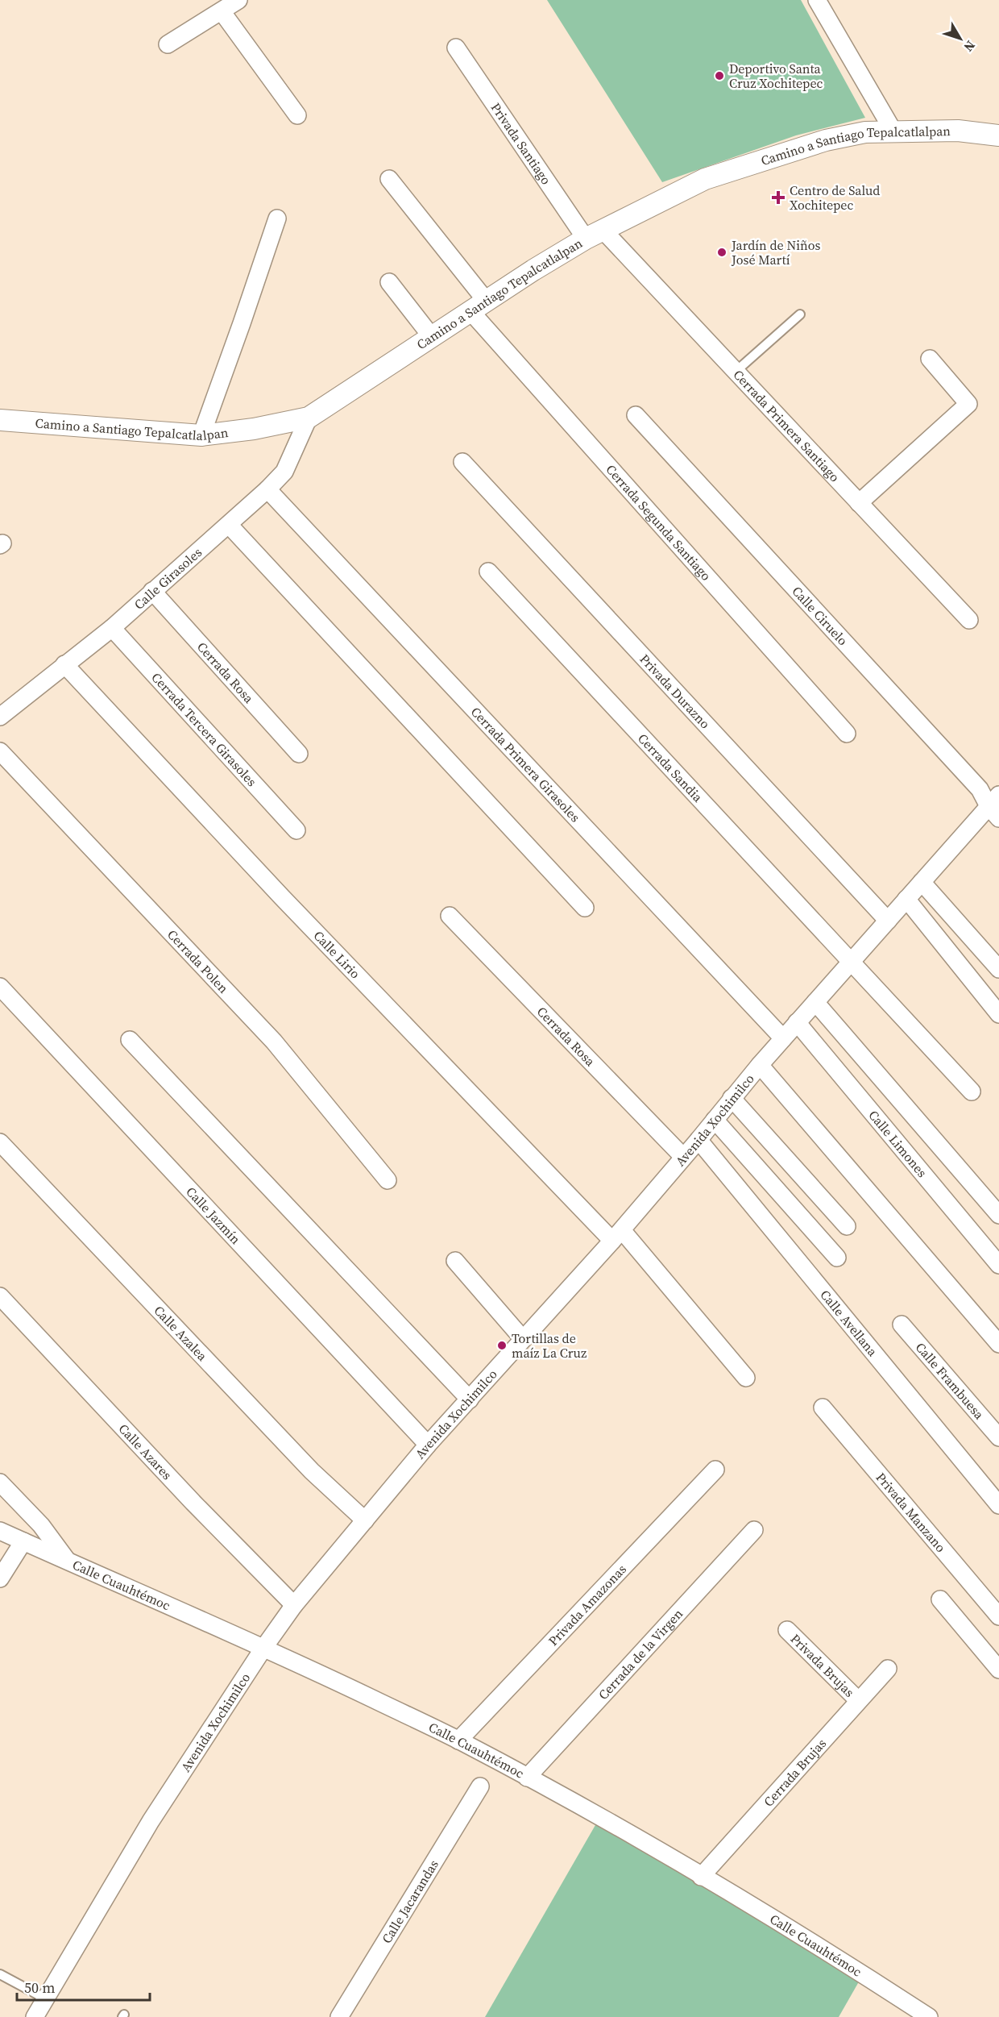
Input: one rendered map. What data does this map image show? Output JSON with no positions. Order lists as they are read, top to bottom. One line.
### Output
{"streets":{"street":["Privada Santiago","Camino a Santiago Tepalcatlalpan","Cerrada Primera Santiago","Cerrada Segunda Santiago","Calle Girasoles","Calle Ciruelo","Cerrada Rosa","Privada Durazno","Cerrada Tercera Girasoles","Cerrada Primera Girasoles","Cerrada Sandia","Calle Lirio","Cerrada Polen","Avenida Xochimilco","Calle Limones","Calle Jazmín","Calle Avellana","Calle Azalea","Calle Frambuesa","Calle Azares","Privada Manzano","Calle Cuauhtémoc","Privada Amazonas","Cerrada de la Virgen","Privada Brujas","Cerrada Brujas","Calle Jacarandas"]},"crossings":[["Privada Santiago","Camino a Santiago Tepalcatlalpan"],["Privada Santiago","Cerrada Primera Santiago"],["Camino a Santiago Tepalcatlalpan","Cerrada Primera Santiago"],["Camino a Santiago Tepalcatlalpan","Cerrada Segunda Santiago"],["Camino a Santiago Tepalcatlalpan","Calle Girasoles"],["Calle Girasoles","Cerrada Rosa"],["Calle Girasoles","Cerrada Tercera Girasoles"],["Calle Girasoles","Cerrada Primera Girasoles"],["Calle Girasoles","Calle Lirio"],["Calle Ciruelo","Avenida Xochimilco"],["Cerrada Rosa","Avenida Xochimilco"],["Privada Durazno","Avenida Xochimilco"],["Cerrada Primera Girasoles","Avenida Xochimilco"],["Cerrada Sandia","Avenida Xochimilco"],["Calle Lirio","Avenida Xochimilco"],["Avenida Xochimilco","Calle Limones"],["Avenida Xochimilco","Calle Jazmín"],["Avenida Xochimilco","Calle Avellana"],["Avenida Xochimilco","Calle Azalea"],["Avenida Xochimilco","Calle Azares"],["Avenida Xochimilco","Calle Cuauhtémoc"],["Calle Cuauhtémoc","Privada Amazonas"],["Calle Cuauhtémoc","Cerrada de la Virgen"],["Calle Cuauhtémoc","Cerrada Brujas"],["Privada Brujas","Cerrada Brujas"]],"places":{"other":["Deportivo Santa Cruz Xochitepec","Jardín de Niños José Martí","Tortillas de maíz La Cruz"],"health":["Centro de Salud Xochitepec"]},"scale_bar":"50 m","north":"bottom right"}
